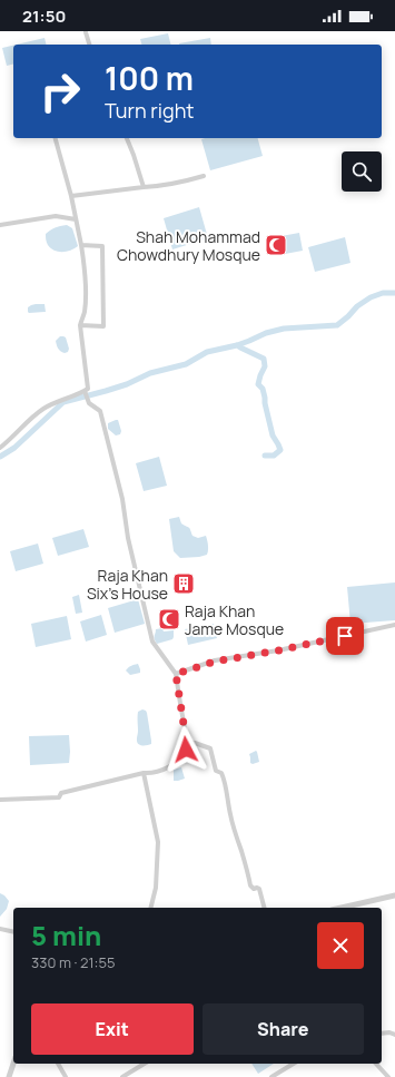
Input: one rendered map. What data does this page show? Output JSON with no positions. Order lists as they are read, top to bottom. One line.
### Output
{"places":{"mosque":["Shah Mohammad Chowdhury Mosque","Raja Khan Jame Mosque"],"building":["Raja Khan Six's House"]},"page":{"status":"21:50","turn":["100 m","Turn right"],"heading":["5 min","330 m · 21:55"],"buttons":["Exit","Share"]}}
